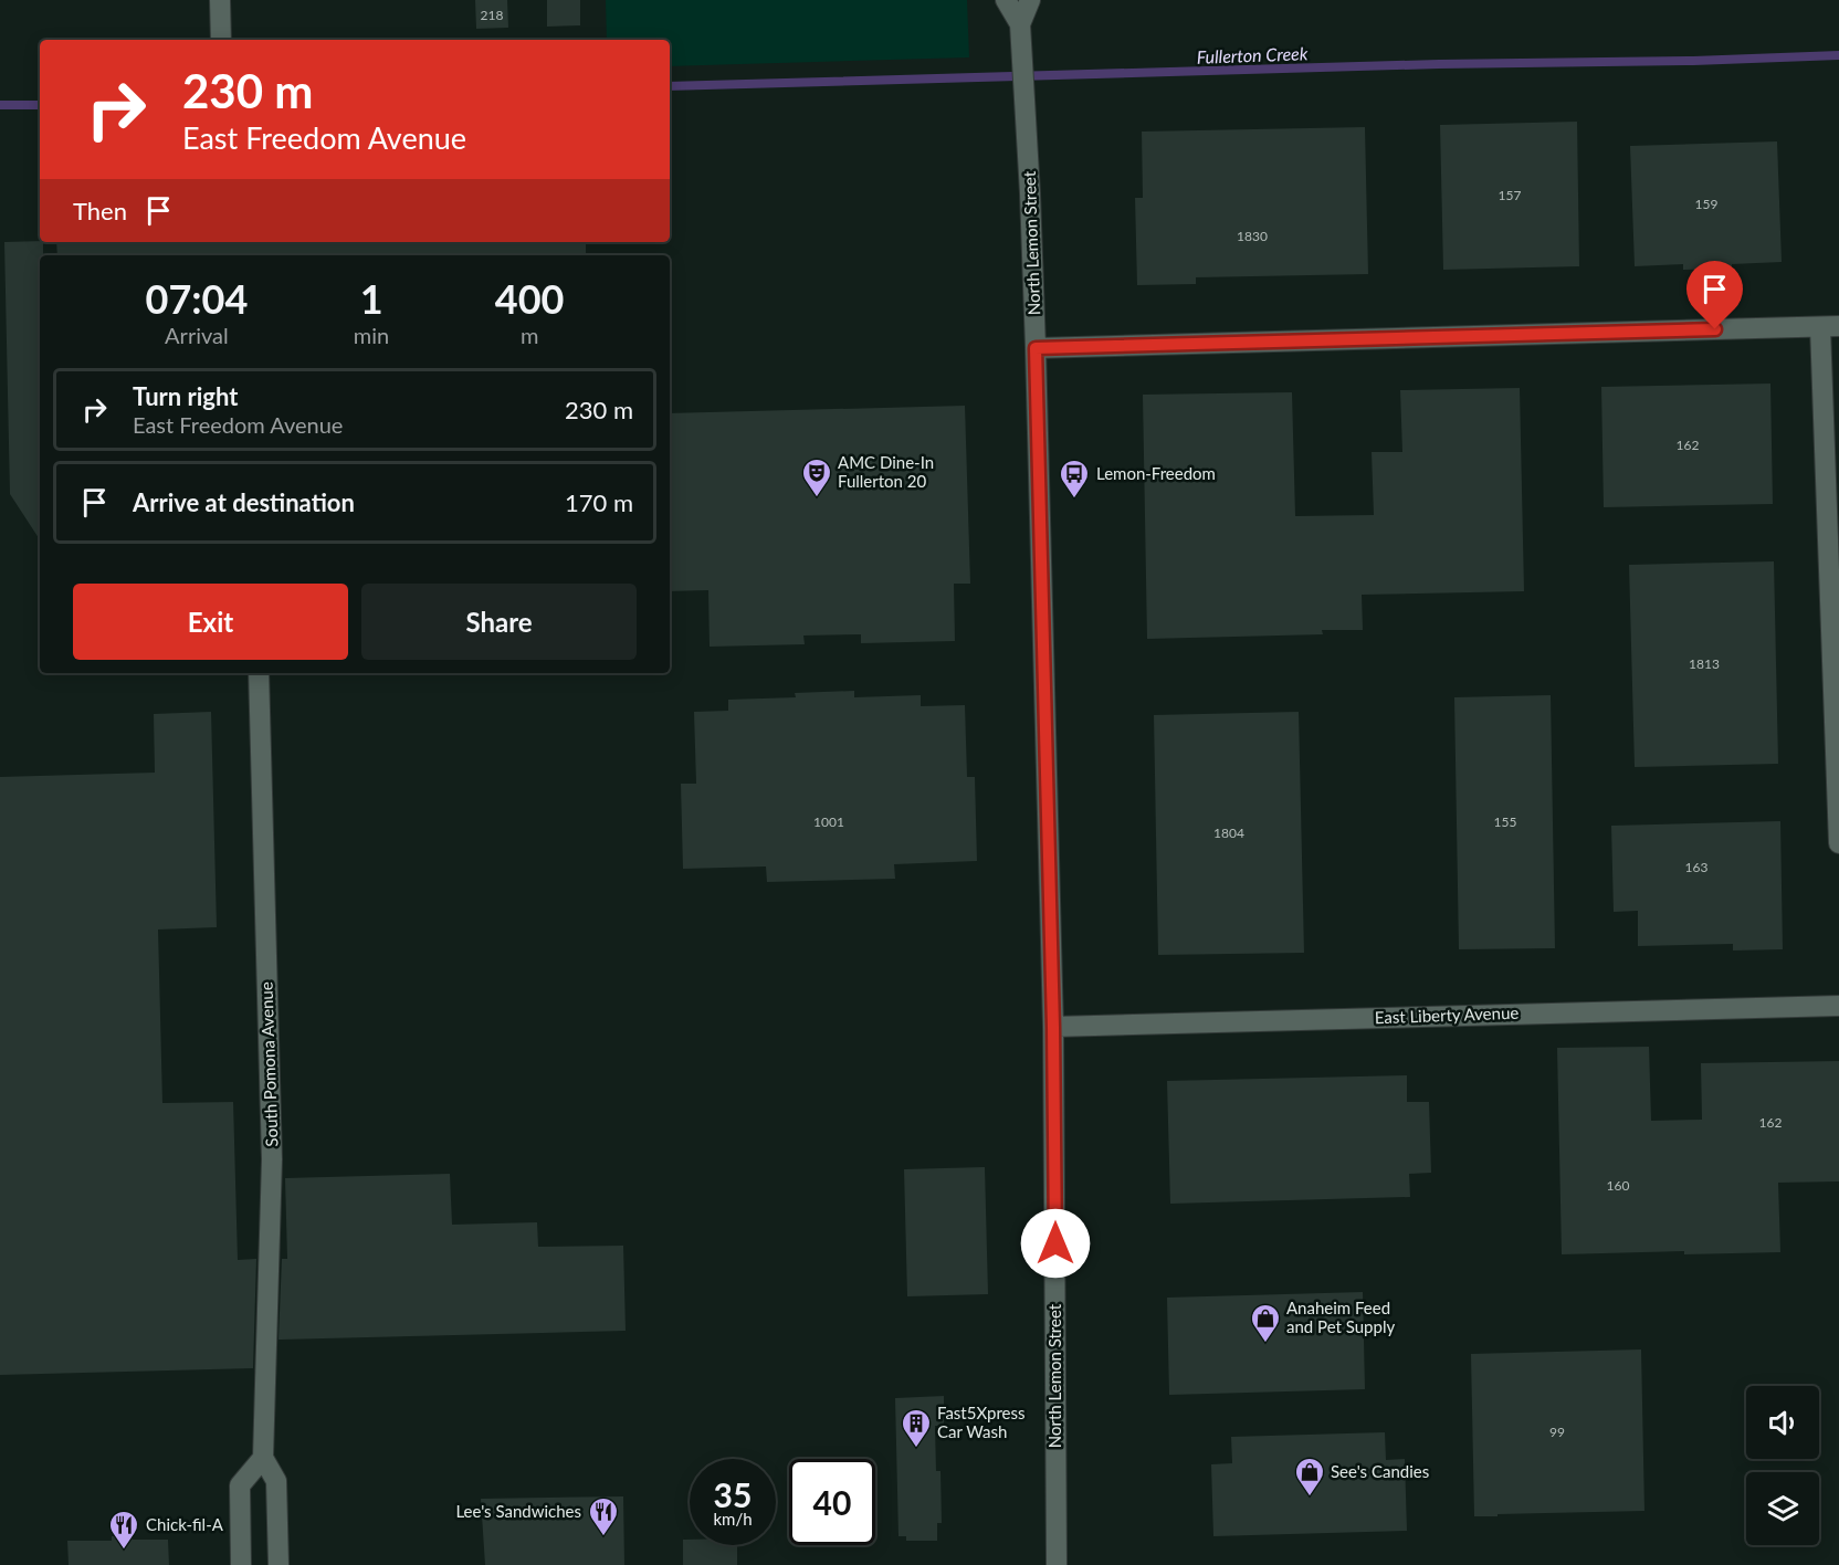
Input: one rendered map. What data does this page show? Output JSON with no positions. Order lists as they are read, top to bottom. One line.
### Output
{"streets":{"street":["North Lemon Street","East Liberty Avenue","South Pomona Avenue"]},"crossings":[["North Lemon Street","East Liberty Avenue"]],"water":["Fullerton Creek"],"places":{"theatre":["AMC Dine-In Fullerton 20"],"bus stop":["Lemon-Freedom"],"shop":["Anaheim Feed and Pet Supply","See's Candies"],"building":["Fast5Xpress Car Wash"],"restaurant":["Lee's Sandwiches","Chick-fil-A"]},"house_numbers":["218","157","159","1830","162","1813","1001","155","1804","163","162","160","99"],"page":{"turn":["230 m","East Freedom Avenue"],"then":"Then","eta":["07:04","Arrival","1","min","400","m"],"list":[{"name":"Turn right","note":"East Freedom Avenue","value":"230 m"},{"name":"Arrive at destination","value":"170 m"}],"buttons":["Exit","Share"],"speed":"35 km/h","limit":"40"}}
